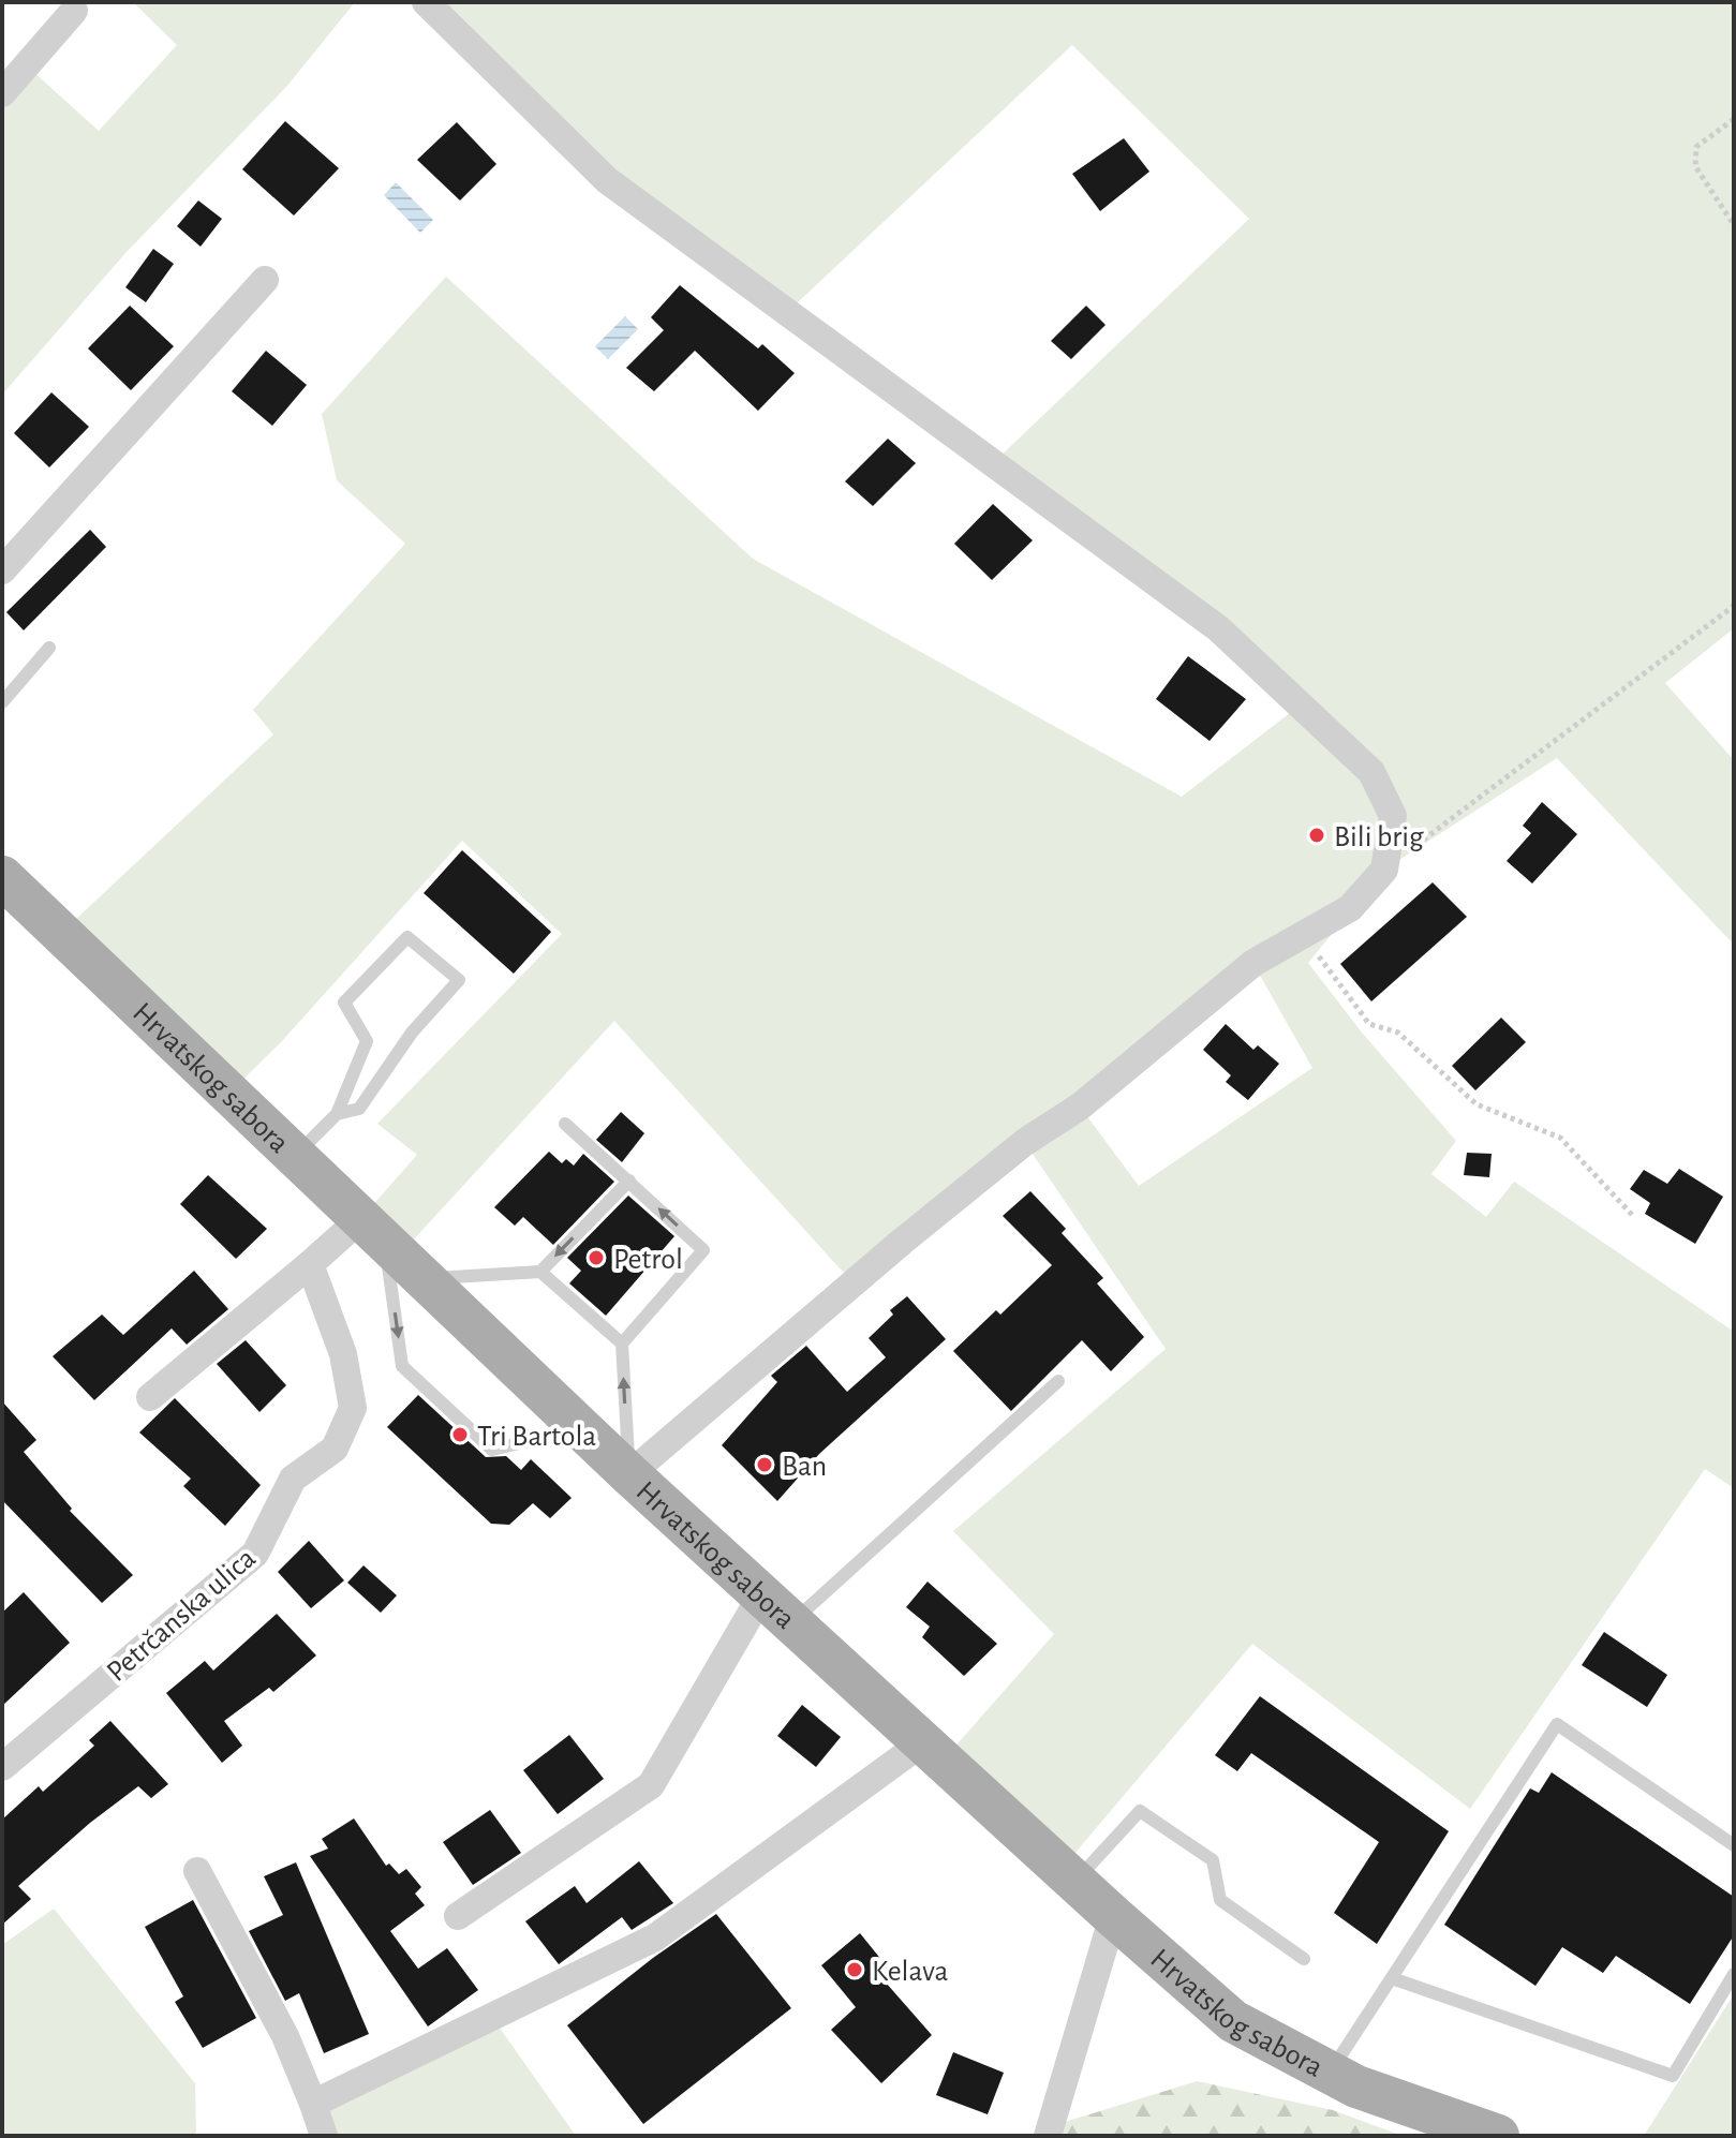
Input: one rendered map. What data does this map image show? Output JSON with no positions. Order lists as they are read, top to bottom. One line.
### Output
{"streets":{"main road":["Hrvatskog sabora"],"street":["Petrčanska ulica"]},"places":["Bili brig","Petrol","Tri Bartola","Ban","Kelava"]}
